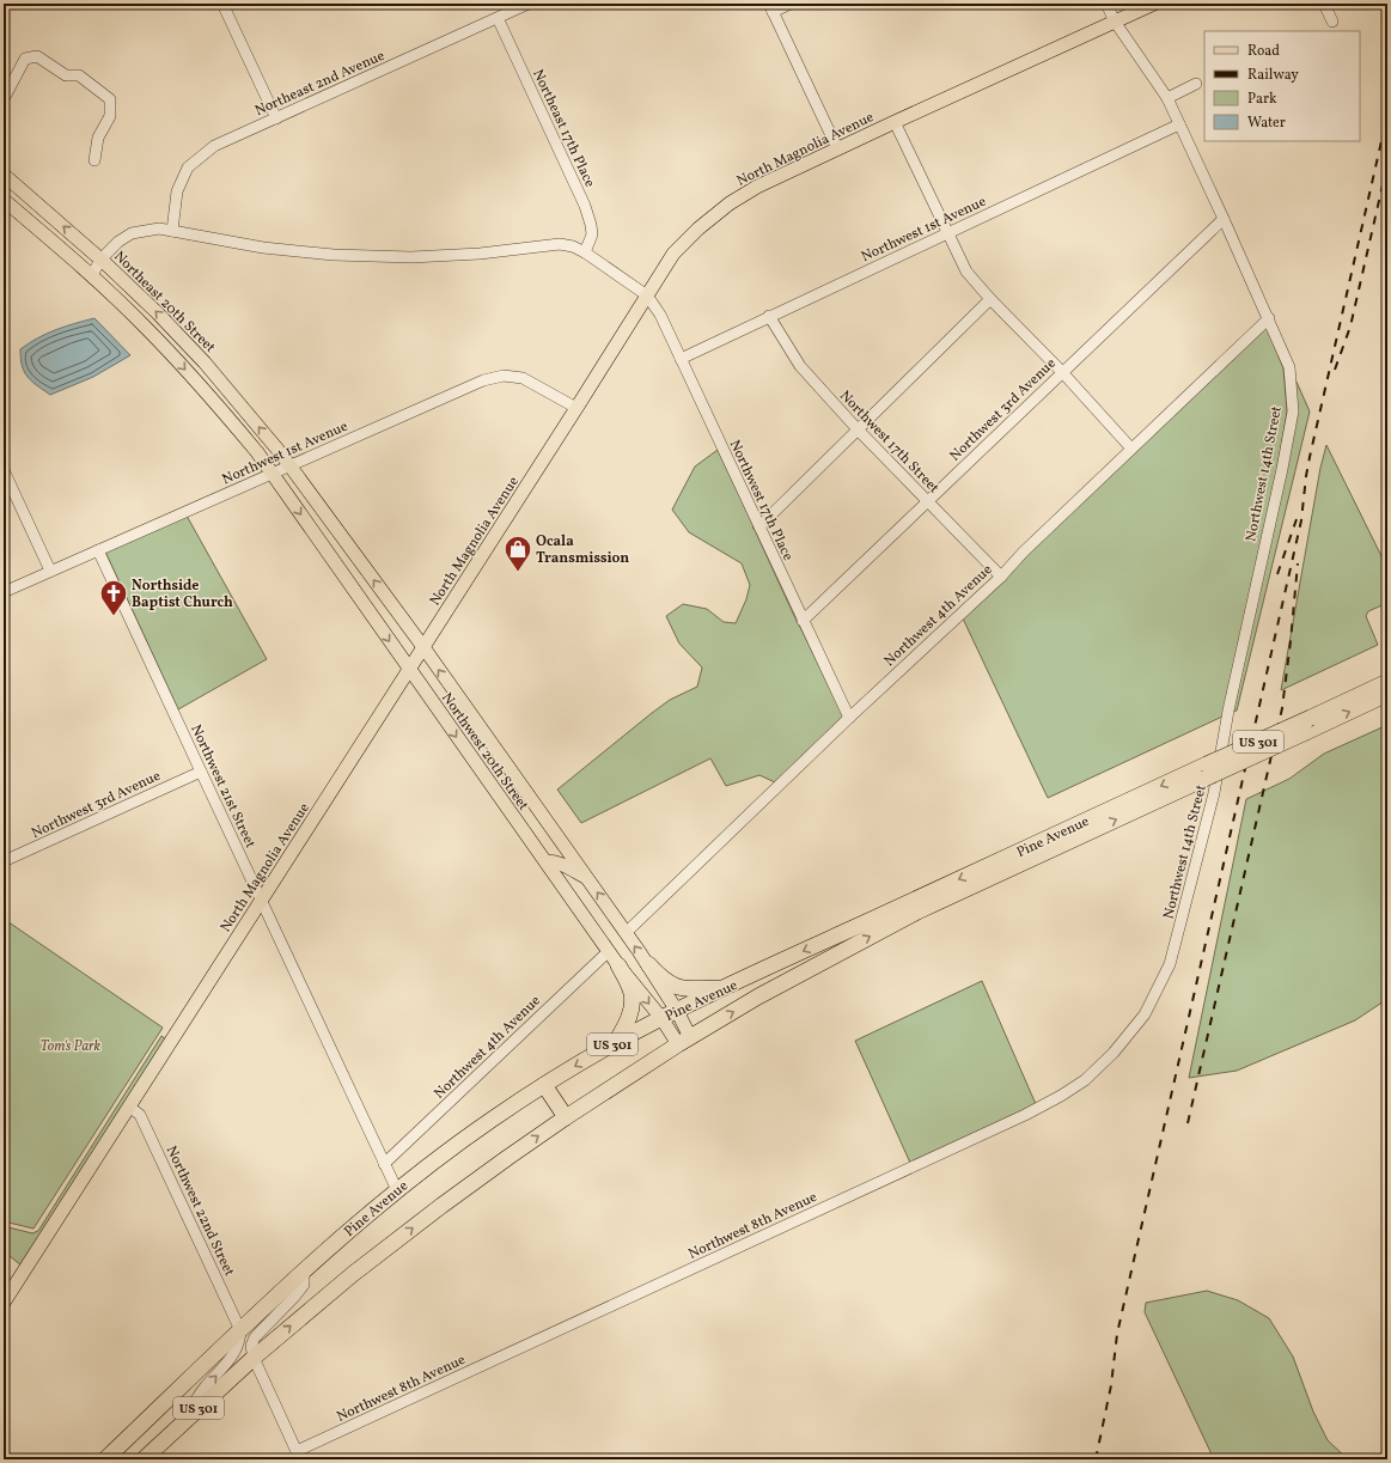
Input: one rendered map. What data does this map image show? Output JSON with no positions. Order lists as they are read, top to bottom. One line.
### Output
{"streets":{"highway":["US 301","Pine Avenue"],"main road":["North Magnolia Avenue","Northeast 20th Street","Northwest 20th Street"],"street":["Northeast 2nd Avenue","Northeast 17th Place","Northwest 1st Avenue","Northwest 3rd Avenue","Northwest 17th Street","Northwest 14th Street","Northwest 17th Place","Northwest 4th Avenue","Northwest 21st Street","Northwest 22nd Street","Northwest 8th Avenue"]},"crossings":[["Northeast 2nd Avenue","Northeast 17th Place"],["North Magnolia Avenue","Northwest 1st Avenue"],["North Magnolia Avenue","Northwest 14th Street"],["North Magnolia Avenue","Northwest 17th Place"],["North Magnolia Avenue","Northwest 20th Street"],["North Magnolia Avenue","Northwest 21st Street"],["North Magnolia Avenue","Northwest 22nd Street"],["Northwest 1st Avenue","Northeast 20th Street"],["Northwest 1st Avenue","Northwest 17th Street"],["Northwest 1st Avenue","Northwest 14th Street"],["Northwest 1st Avenue","Northwest 17th Place"],["Northwest 1st Avenue","Northwest 20th Street"],["Northwest 1st Avenue","Northwest 21st Street"],["Northeast 20th Street","Northwest 20th Street"],["Northwest 3rd Avenue","Northwest 17th Street"],["Northwest 3rd Avenue","Northwest 14th Street"],["Northwest 3rd Avenue","Northwest 17th Place"],["Northwest 3rd Avenue","Northwest 21st Street"],["Northwest 17th Street","Northwest 4th Avenue"],["Northwest 14th Street","Northwest 4th Avenue"],["Northwest 14th Street","Northwest 8th Avenue"],["Northwest 17th Place","Northwest 4th Avenue"],["Northwest 4th Avenue","Northwest 20th Street"],["Northwest 4th Avenue","Northwest 21st Street"],["Northwest 20th Street","Pine Avenue"],["Northwest 21st Street","Pine Avenue"],["Pine Avenue","Northwest 22nd Street"]],"parks":["Tom's Park"],"places":{"shop":["Ocala Transmission"],"church":["Northside Baptist Church"]},"legend":["Road","Railway","Park","Water"]}
